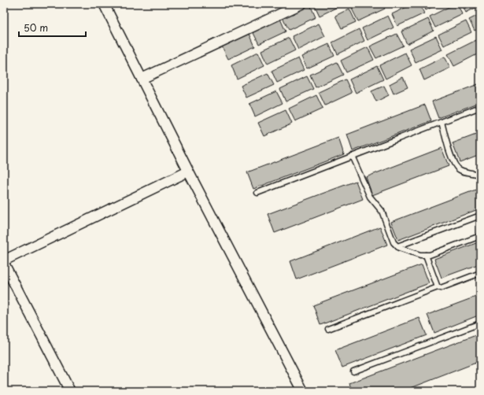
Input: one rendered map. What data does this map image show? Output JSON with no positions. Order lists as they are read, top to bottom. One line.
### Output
{"scale_bar":"50 m"}
